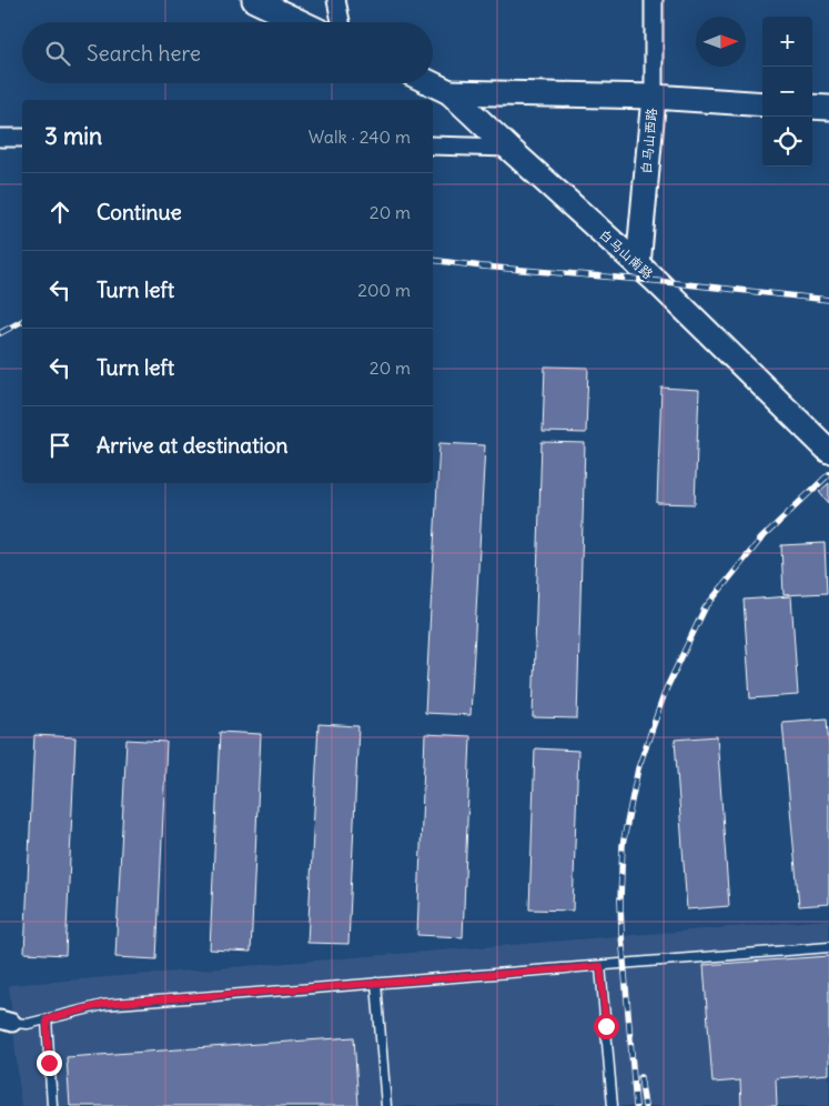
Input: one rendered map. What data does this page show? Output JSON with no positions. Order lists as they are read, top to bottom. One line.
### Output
{"streets":{"main road":["白马山西路","白马山南路"]},"crossings":[["白马山西路","白马山南路"]],"north":"right","page":{"map_buttons":["+","−"],"search":"Search here","heading":["3 min","Walk · 240 m"],"list":[["Continue","20 m"],["Turn left","200 m"],["Turn left","20 m"],"Arrive at destination"]}}
